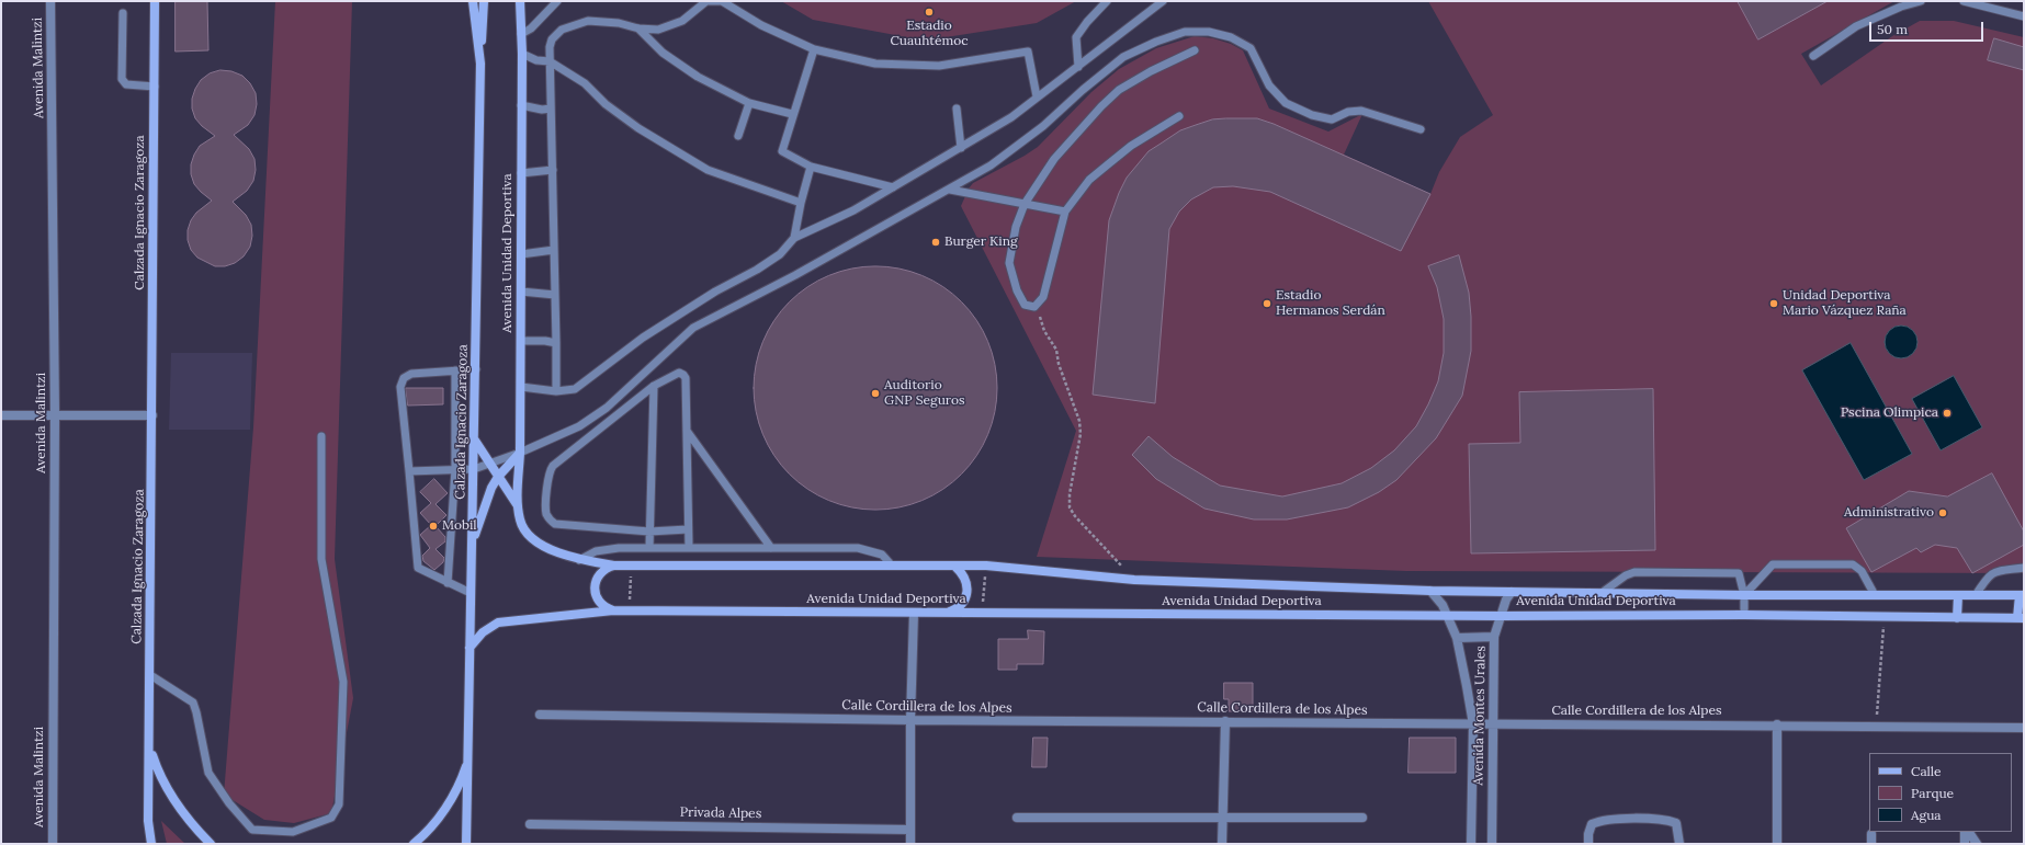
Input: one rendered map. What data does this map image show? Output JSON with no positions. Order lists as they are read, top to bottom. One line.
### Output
{"streets":{"street":["Avenida Malintzi","Calzada Ignacio Zaragoza","Avenida Unidad Deportiva","Calle Cordillera de los Alpes","Avenida Montes Urales","Privada Alpes"]},"crossings":[["Calzada Ignacio Zaragoza","Avenida Unidad Deportiva"],["Avenida Unidad Deportiva","Avenida Montes Urales"],["Calle Cordillera de los Alpes","Avenida Montes Urales"]],"places":["Estadio Cuauhtémoc","Burger King","Estadio Hermanos Serdán","Unidad Deportiva Mario Vázquez Raña","Auditorio GNP Seguros","Pscina Olimpica","Administrativo","Mobil"],"legend":["Calle","Parque","Agua"],"scale_bar":"50 m"}
